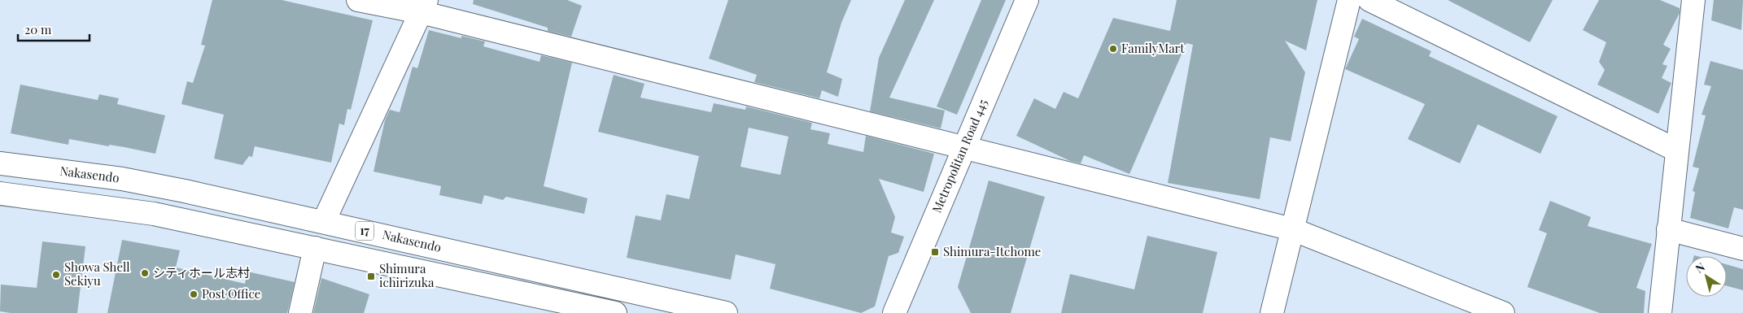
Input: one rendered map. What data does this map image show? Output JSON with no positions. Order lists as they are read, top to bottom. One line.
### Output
{"streets":{"main road":["Metropolitan Road 445","Nakasendo","17"]},"places":{"other":["FamilyMart","シティホール志村","Showa Shell Sekiyu","Post Office"],"transit":["Shimura-Itchome","Shimura ichirizuka"]},"scale_bar":"20 m","north":"top left"}
